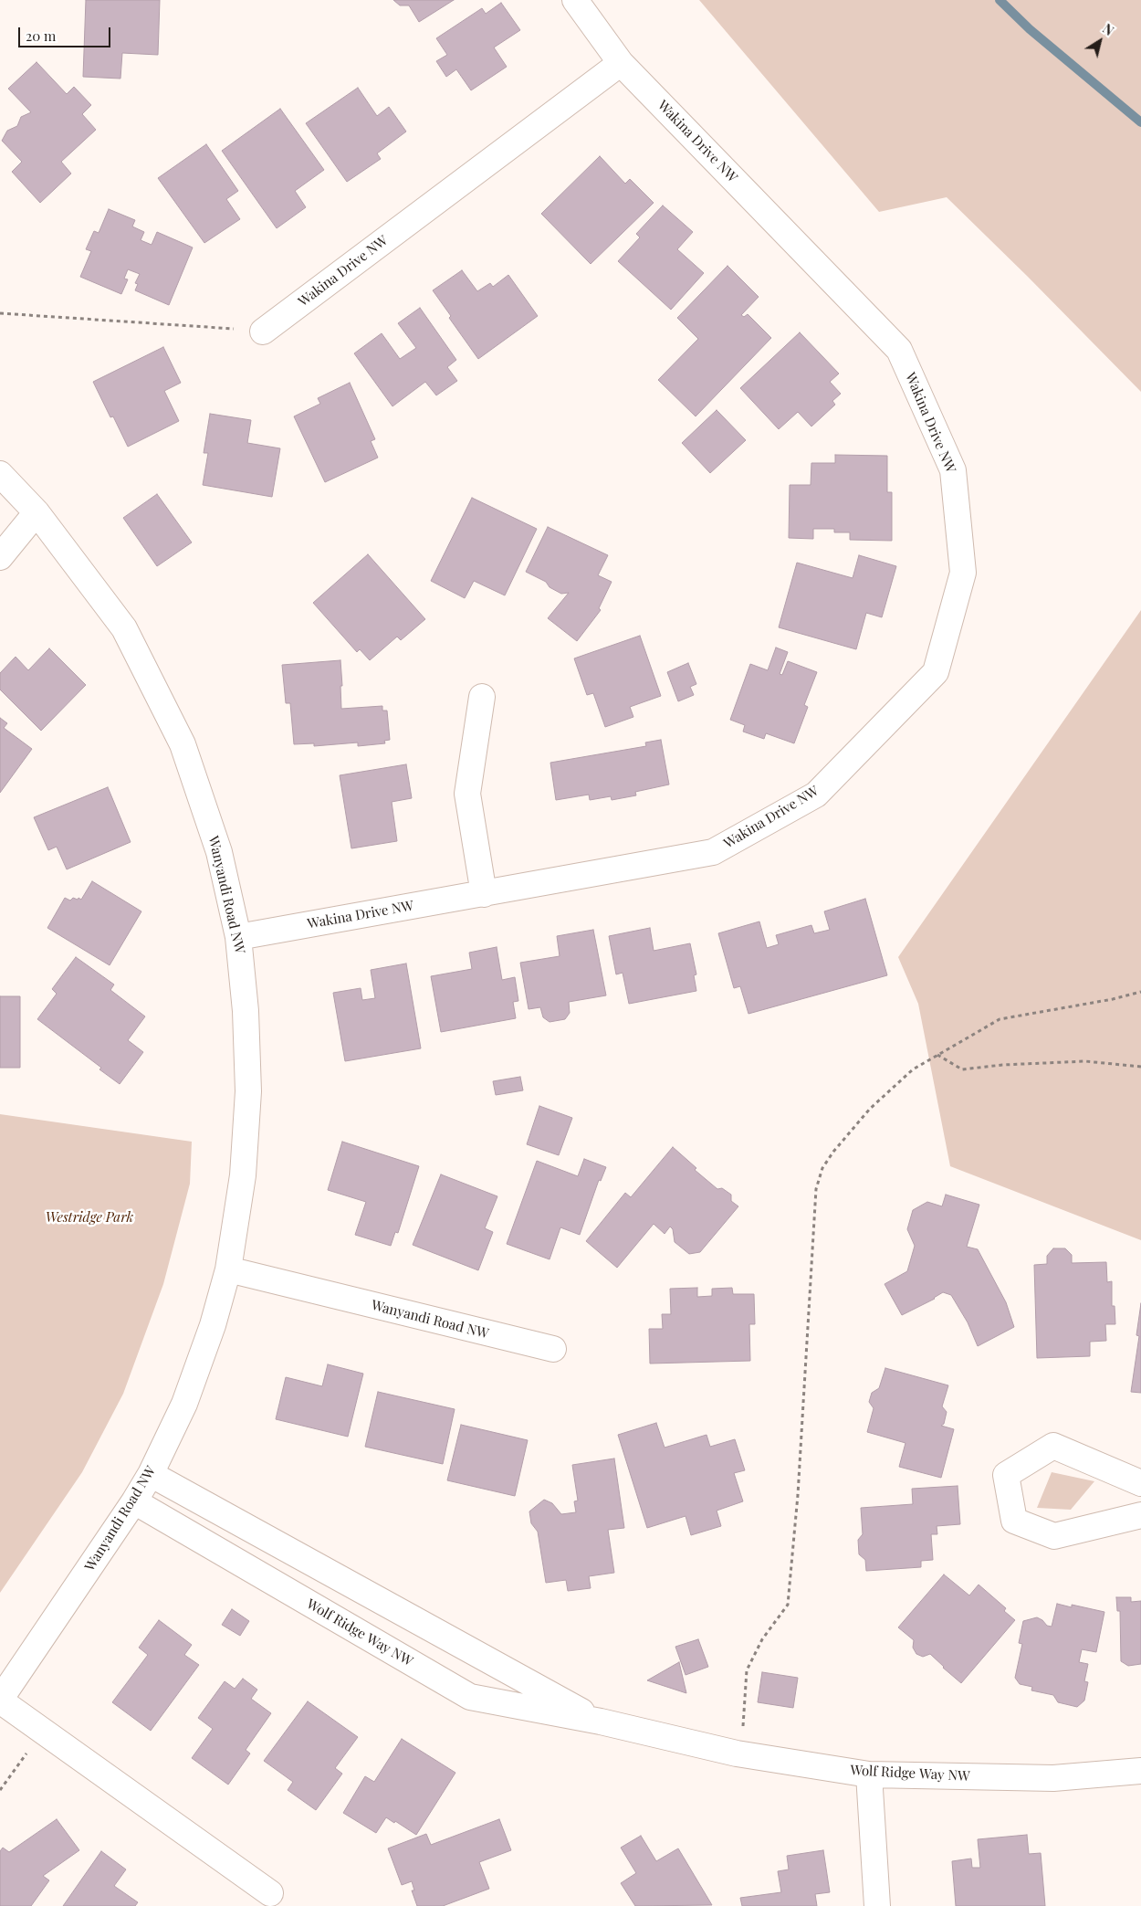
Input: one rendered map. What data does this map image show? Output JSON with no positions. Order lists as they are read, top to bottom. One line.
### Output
{"streets":{"street":["Wakina Drive NW","Wanyandi Road NW","Wolf Ridge Way NW"]},"crossings":[["Wakina Drive NW","Wanyandi Road NW"],["Wanyandi Road NW","Wolf Ridge Way NW"]],"parks":["Westridge Park"],"scale_bar":"20 m","north":"top right"}
